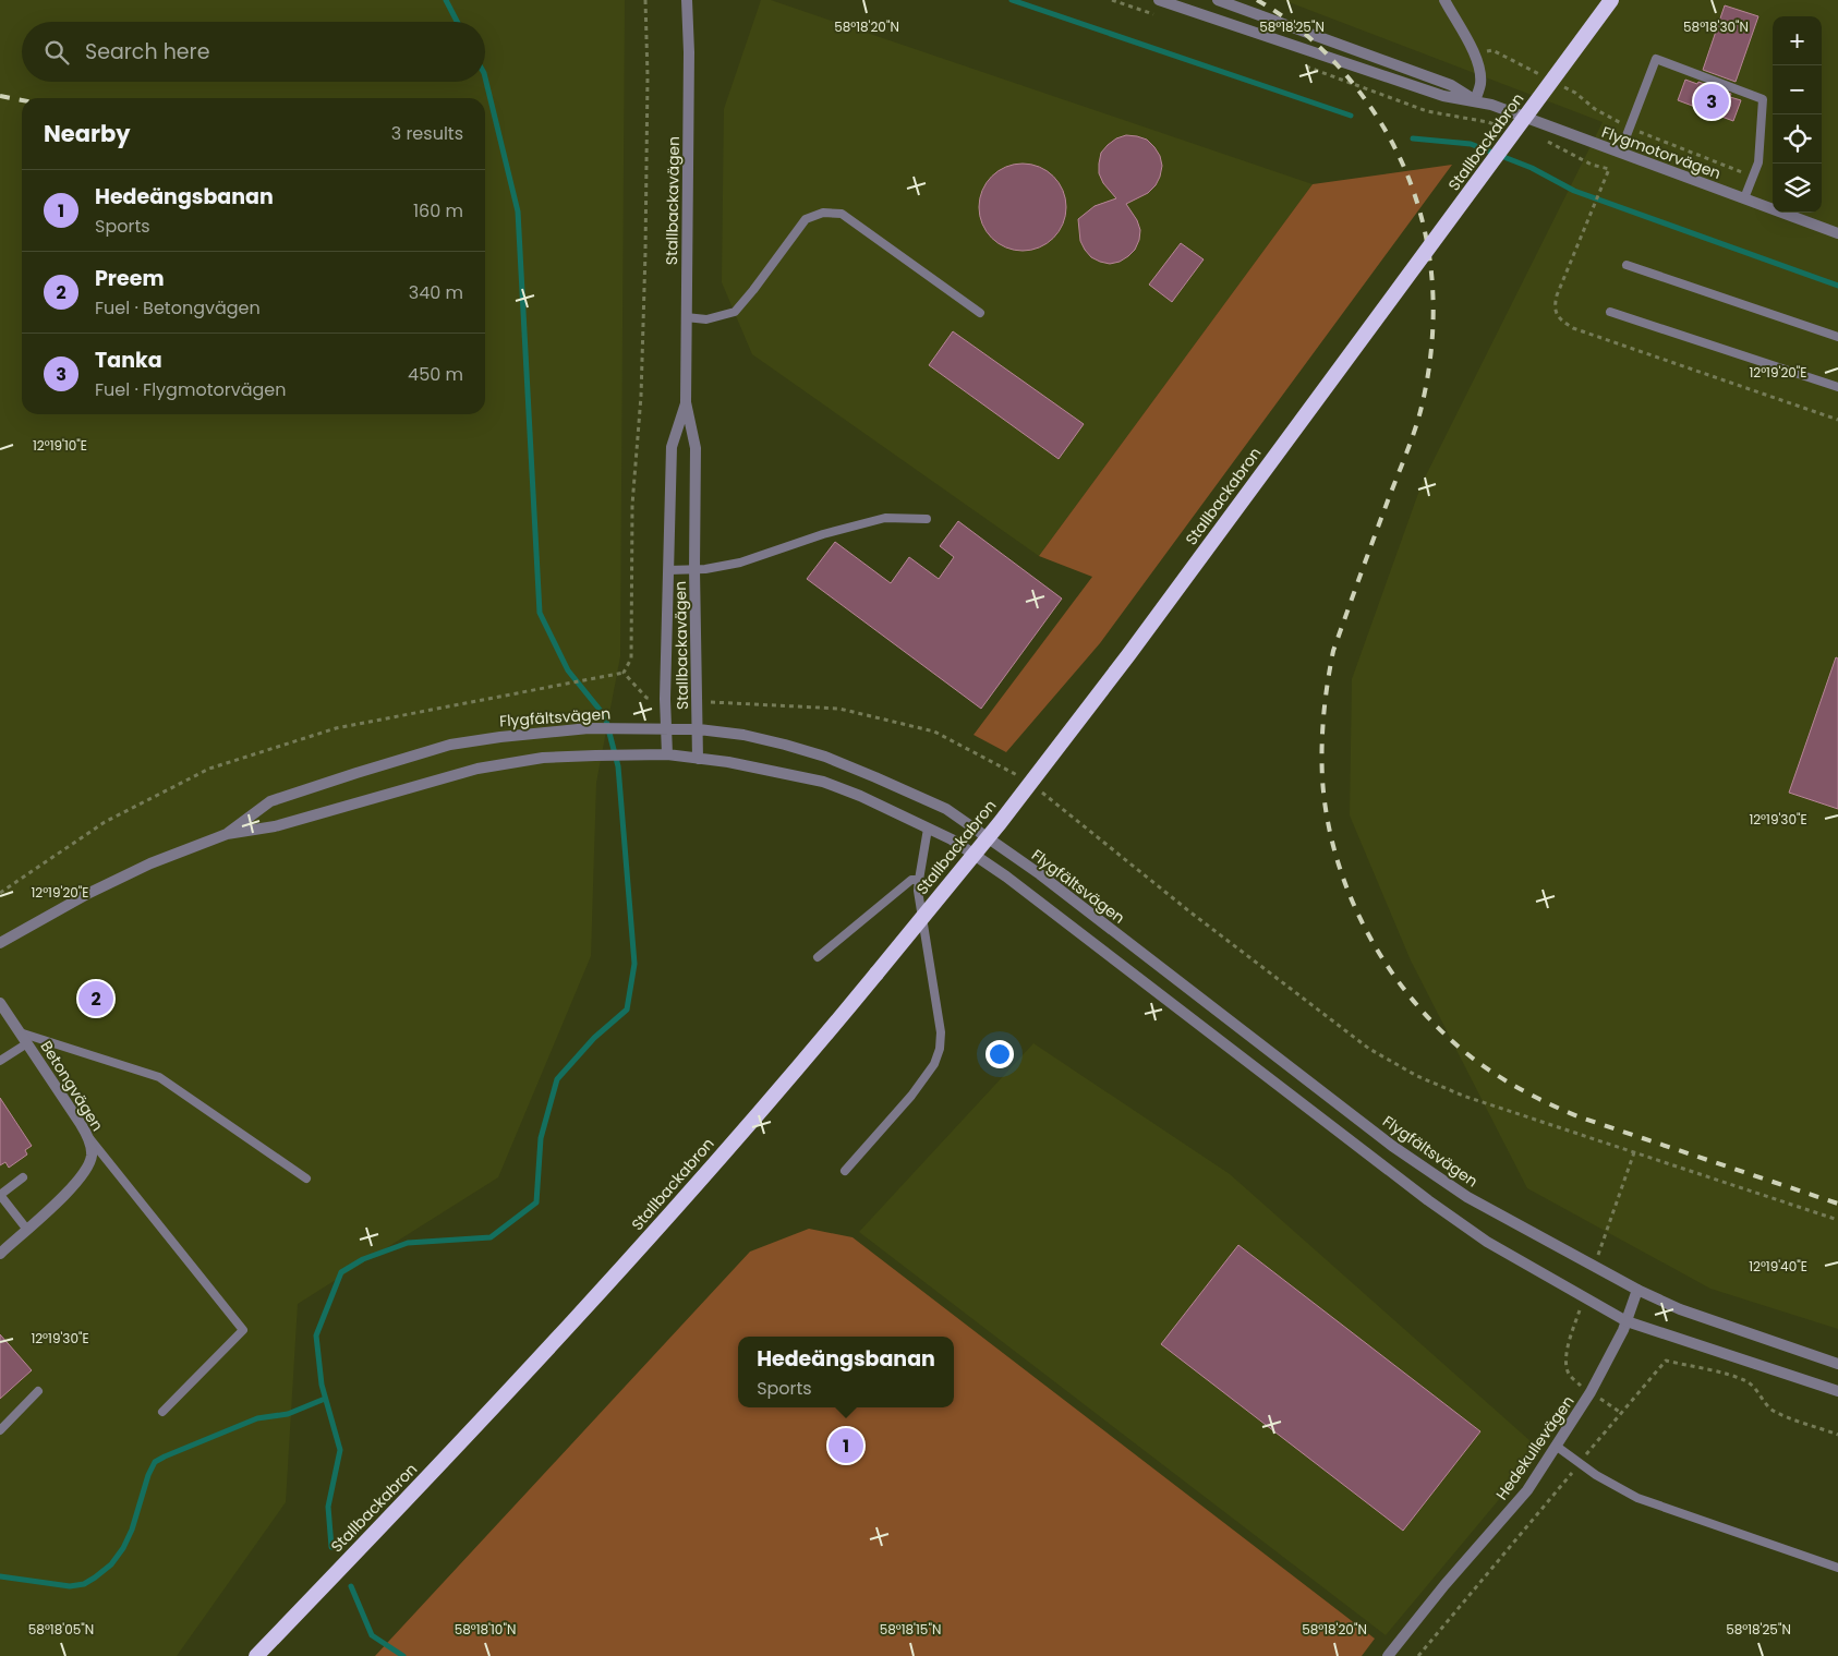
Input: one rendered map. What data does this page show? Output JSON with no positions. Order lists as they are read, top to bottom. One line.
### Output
{"streets":{"highway":["Stallbackabron"],"street":["Flygmotorvägen","Stallbackavägen","Flygfältsvägen","Betongvägen","Hedekullevägen"]},"crossings":[["Stallbackavägen","Flygfältsvägen"],["Flygfältsvägen","Hedekullevägen"]],"page":{"map_buttons":["+","−"],"search":"Search here","pins":["3","2","1"],"heading":["Nearby","3 results"],"list":[{"mark":"1","name":"Hedeängsbanan","note":"Sports","value":"160 m"},{"mark":"2","name":"Preem","note":"Fuel · Betongvägen","value":"340 m"},{"mark":"3","name":"Tanka","note":"Fuel · Flygmotorvägen","value":"450 m"}],"popup":["Hedeängsbanan","Sports"]},"coordinates":["58°18'20\"N","58°18'25\"N","58°18'30\"N","12°19'20\"E","12°19'10\"E","12°19'30\"E","12°19'40\"E","58°18'05\"N","58°18'10\"N","58°18'15\"N"]}
